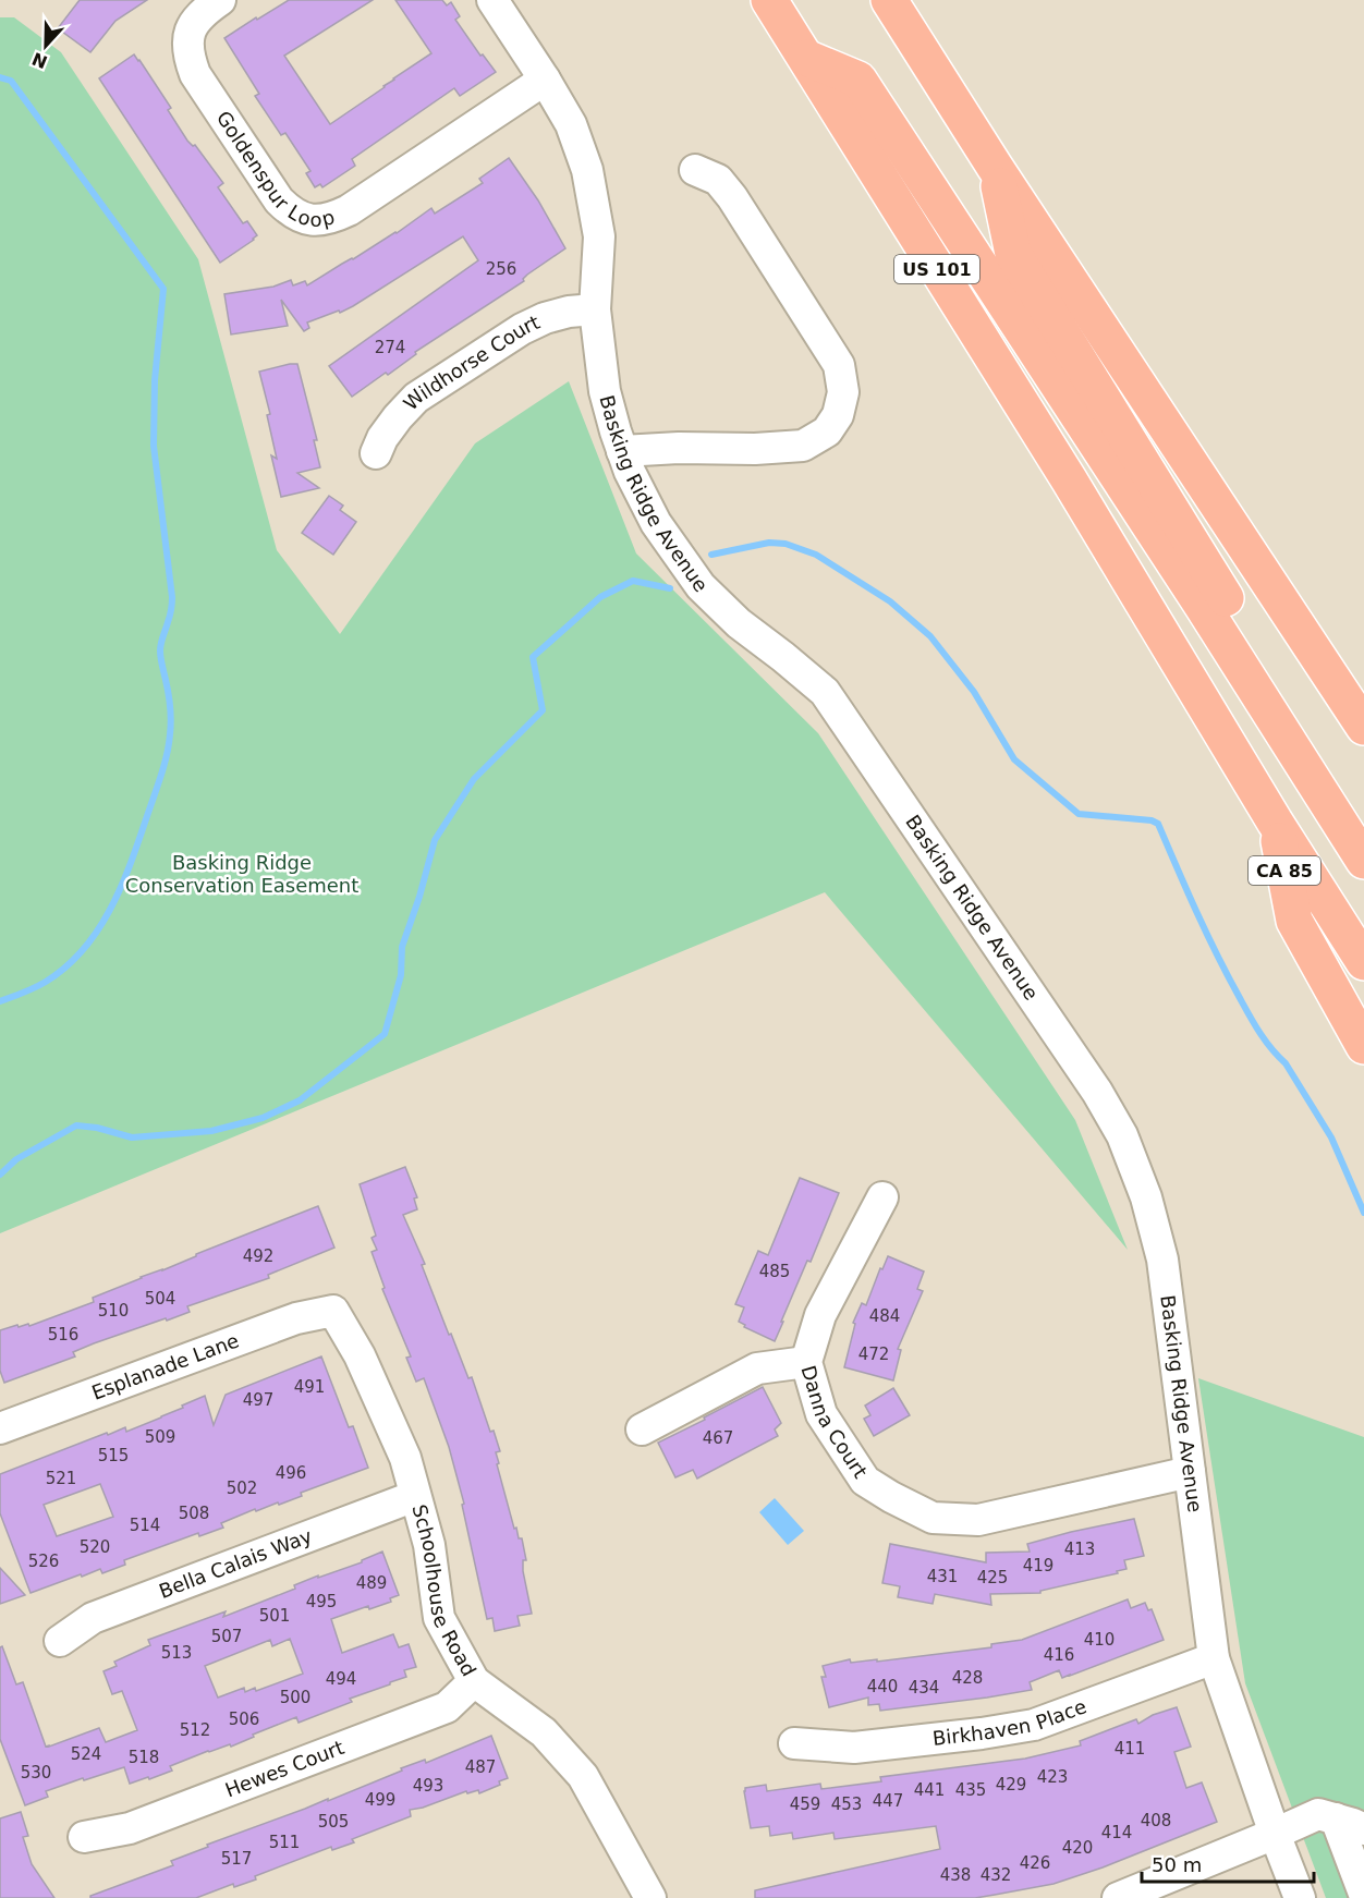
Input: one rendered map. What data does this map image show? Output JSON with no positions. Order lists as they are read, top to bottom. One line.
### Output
{"streets":{"highway":["US 101","CA 85"],"street":["Goldenspur Loop","Wildhorse Court","Basking Ridge Avenue","Esplanade Lane","Danna Court","Bella Calais Way","Schoolhouse Road","Birkhaven Place","Hewes Court"]},"crossings":[["Goldenspur Loop","Basking Ridge Avenue"],["US 101","CA 85"],["Wildhorse Court","Basking Ridge Avenue"],["Basking Ridge Avenue","Danna Court"],["Basking Ridge Avenue","Birkhaven Place"],["Esplanade Lane","Schoolhouse Road"],["Bella Calais Way","Schoolhouse Road"],["Schoolhouse Road","Hewes Court"]],"parks":["Basking Ridge Conservation Easement"],"house_numbers":["256","274","492","485","504","510","484","516","472","491","497","509","467","515","496","521","502","508","514","520","413","526","419","431","425","489","495","501","507","410","513","416","428","494","440","434","500","506","512","411","524","518","487","530","423","429","493","441","435","499","447","459","453","408","505","414","511","420","517","426","438","432"],"scale_bar":"50 m","north":"bottom"}
